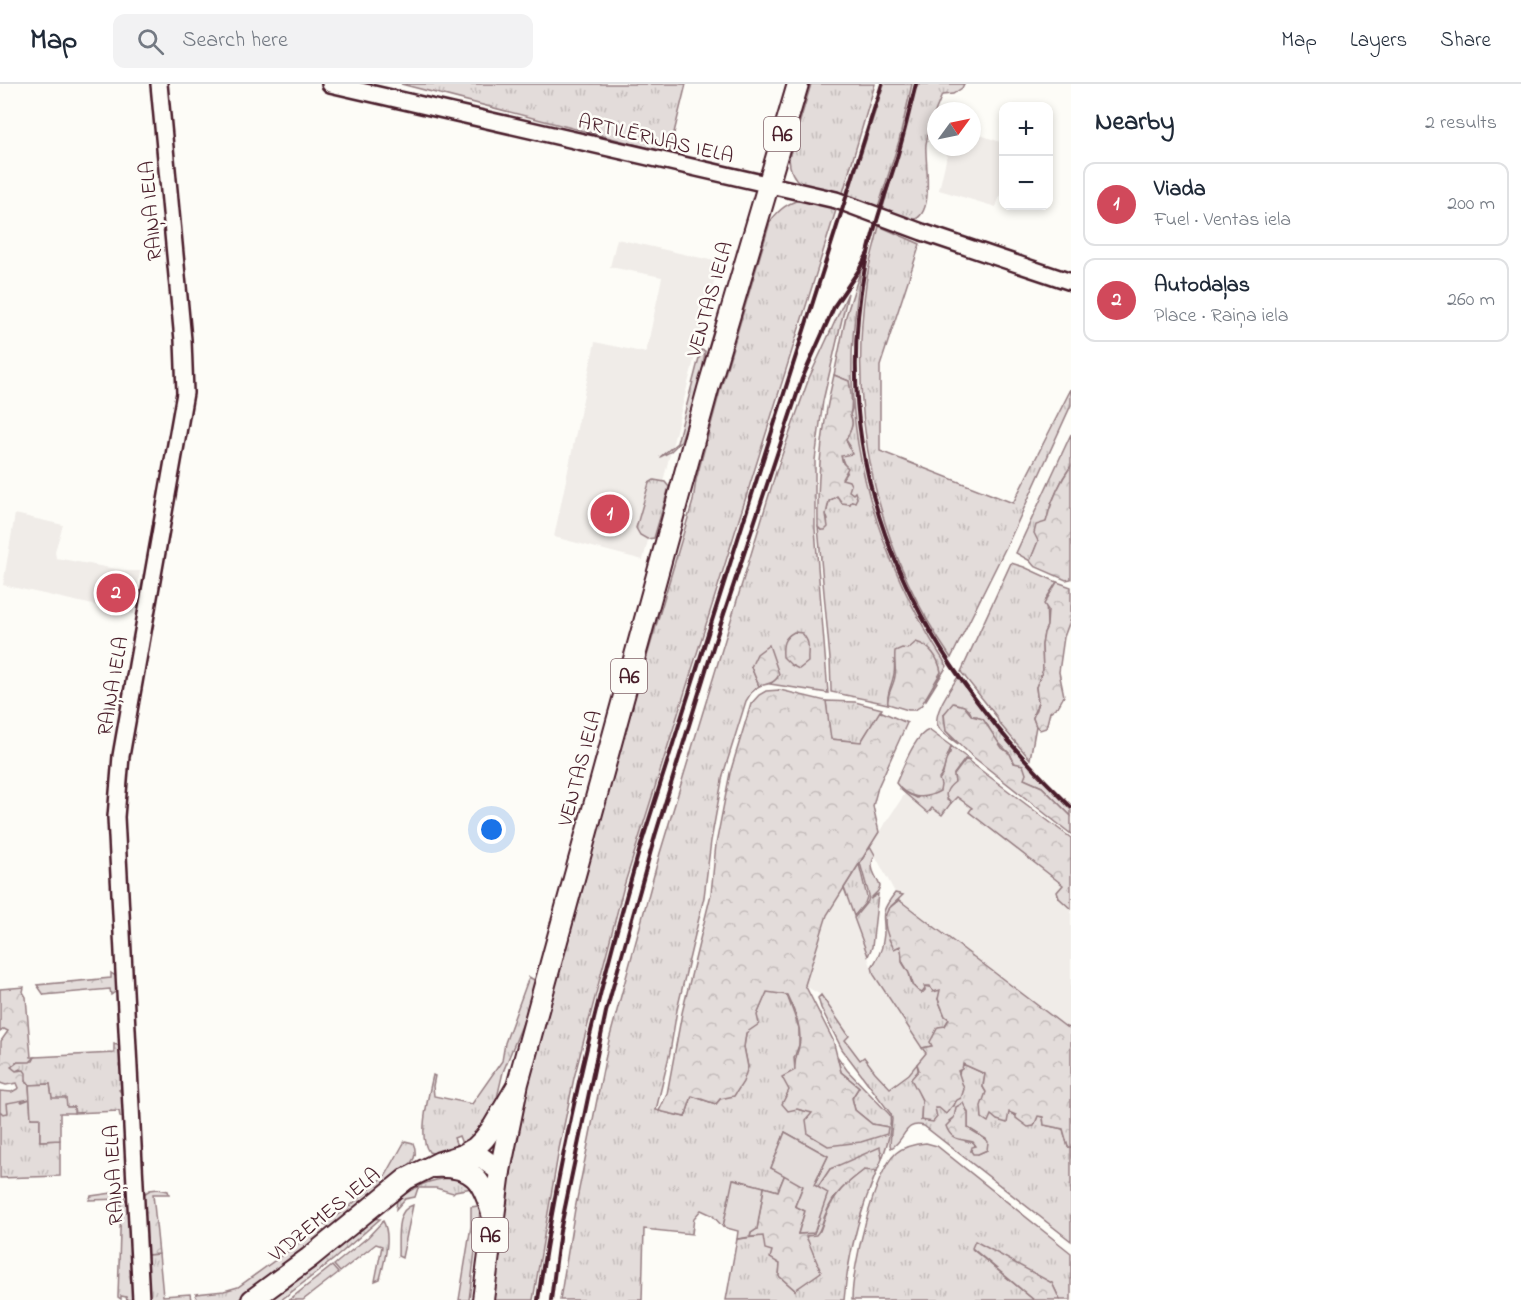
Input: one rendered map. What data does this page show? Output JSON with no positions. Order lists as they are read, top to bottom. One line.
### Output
{"streets":{"main road":["A6","VENTAS IELA","VIDZEMES IELA"],"street":["ARTILĒRIJAS IELA","RAIŅA IELA"]},"crossings":[["A6","ARTILĒRIJAS IELA"],["A6","VENTAS IELA"],["ARTILĒRIJAS IELA","VENTAS IELA"]],"north":"top right","page":{"header":"Map","search":"Search here","nav":["Map","Layers","Share"],"heading":["Nearby","2 results"],"map_buttons":["+","−"],"list":[{"mark":"1","name":"Viada","note":"Fuel · Ventas iela","value":"200 m"},{"mark":"2","name":"Autodaļas","note":"Place · Raiņa iela","value":"260 m"}],"pins":["1","2"]}}
